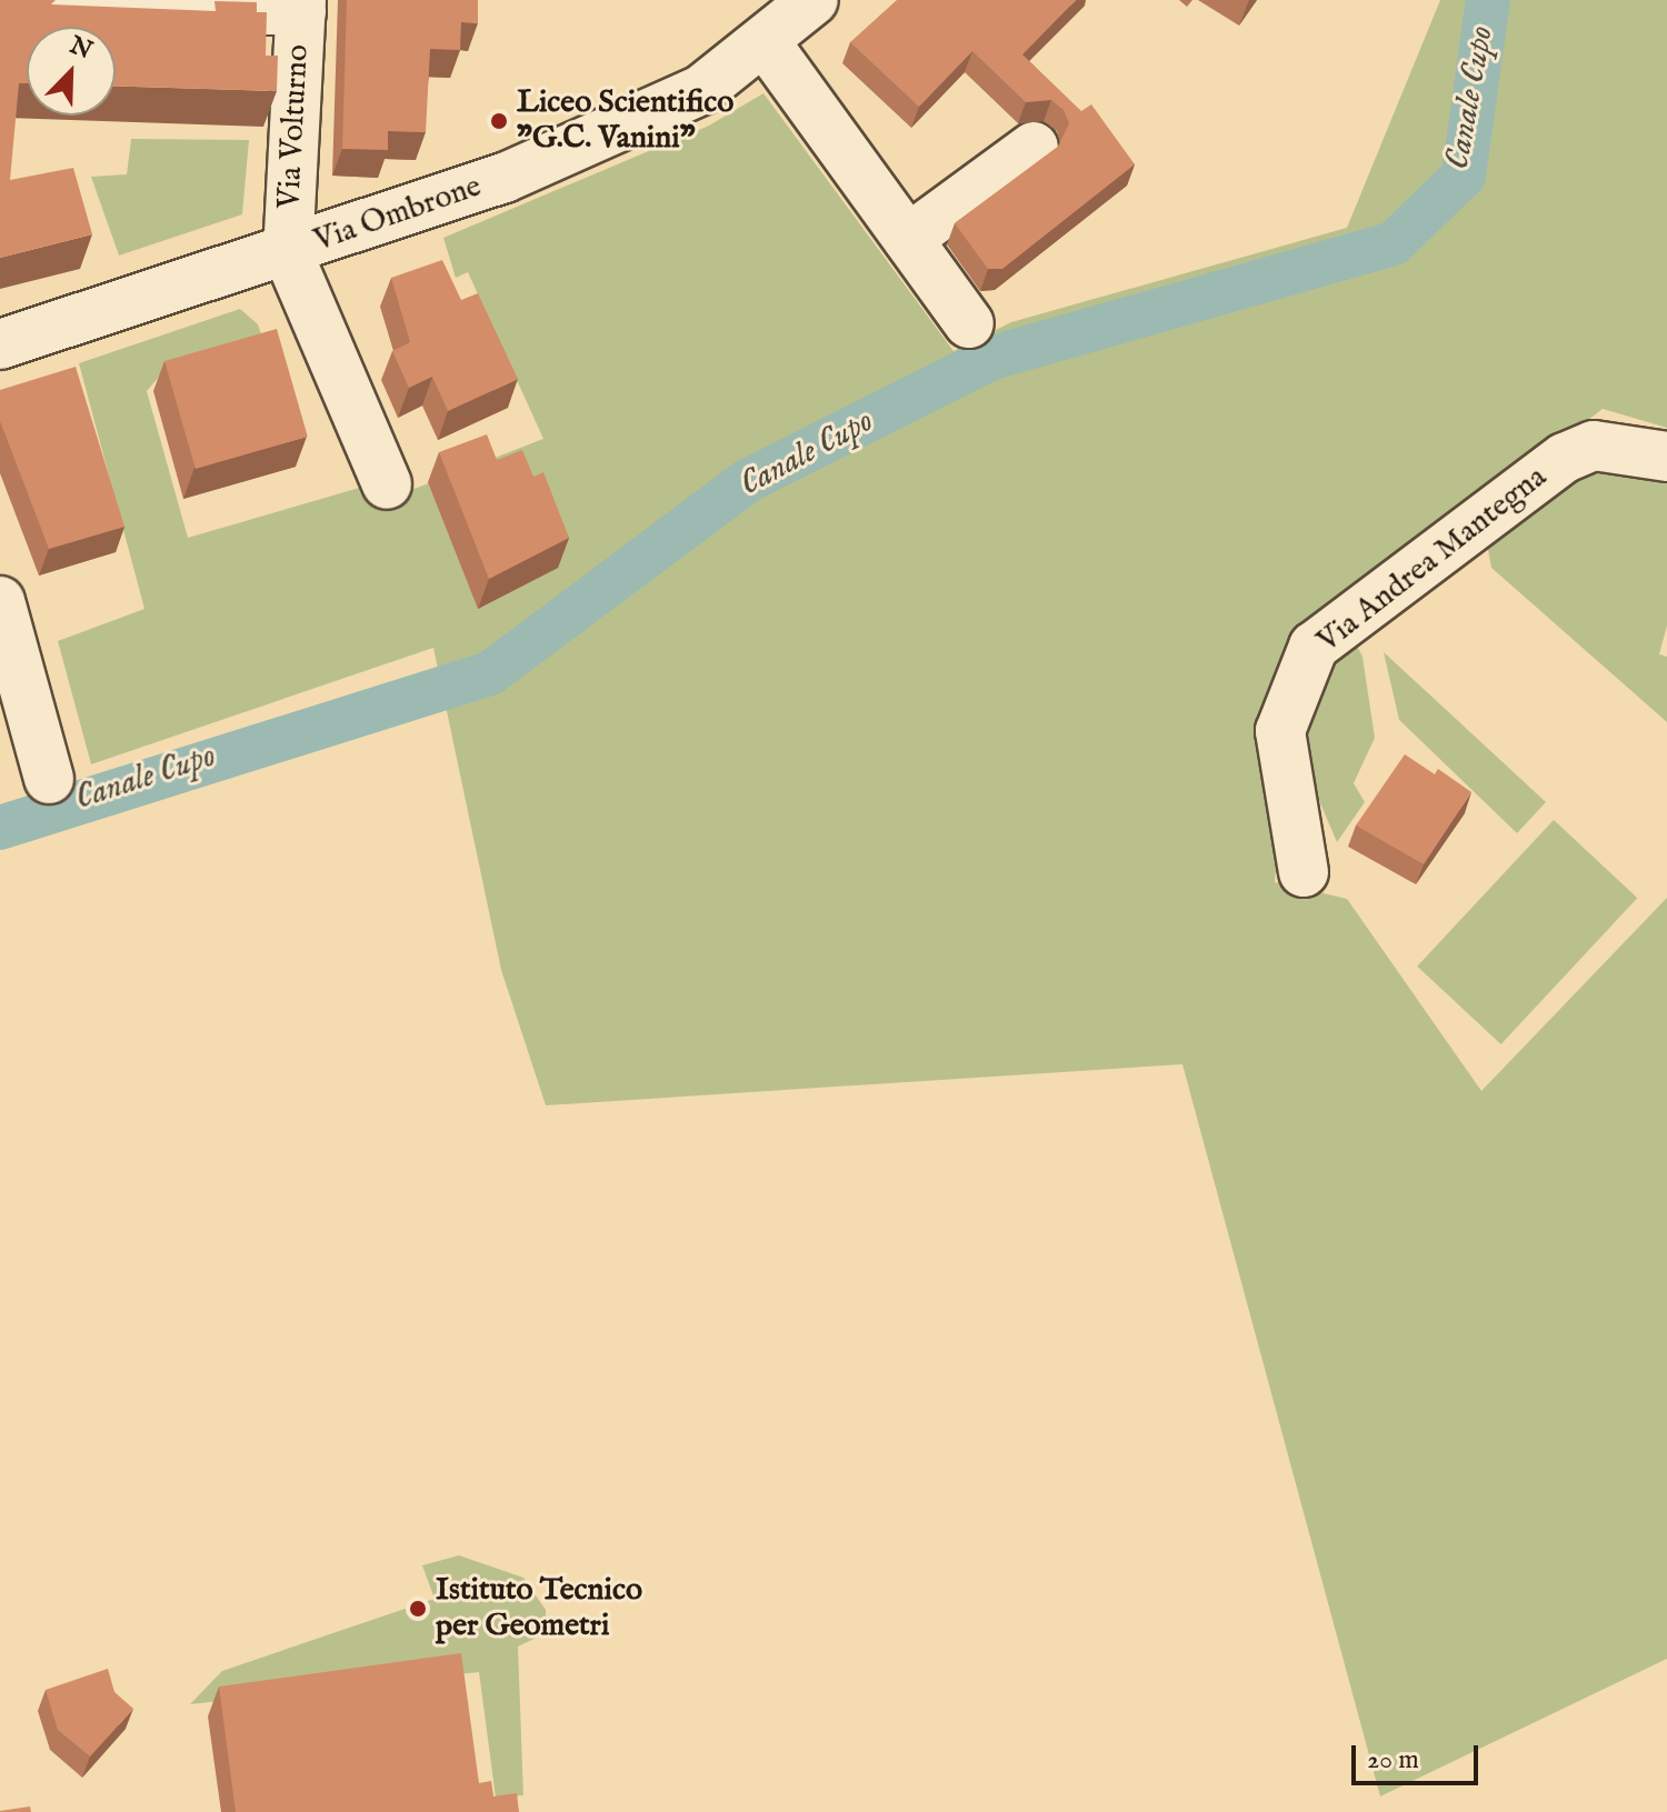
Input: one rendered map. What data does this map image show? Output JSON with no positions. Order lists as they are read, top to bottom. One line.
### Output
{"streets":{"street":["Via Volturno","Via Ombrone","Via Andrea Mantegna"]},"crossings":[["Via Volturno","Via Ombrone"]],"water":["Canale Cupo"],"places":["Liceo Scientifico \"G.C. Vanini\"","Istituto Tecnico per Geometri"],"scale_bar":"20 m","north":"top right"}
